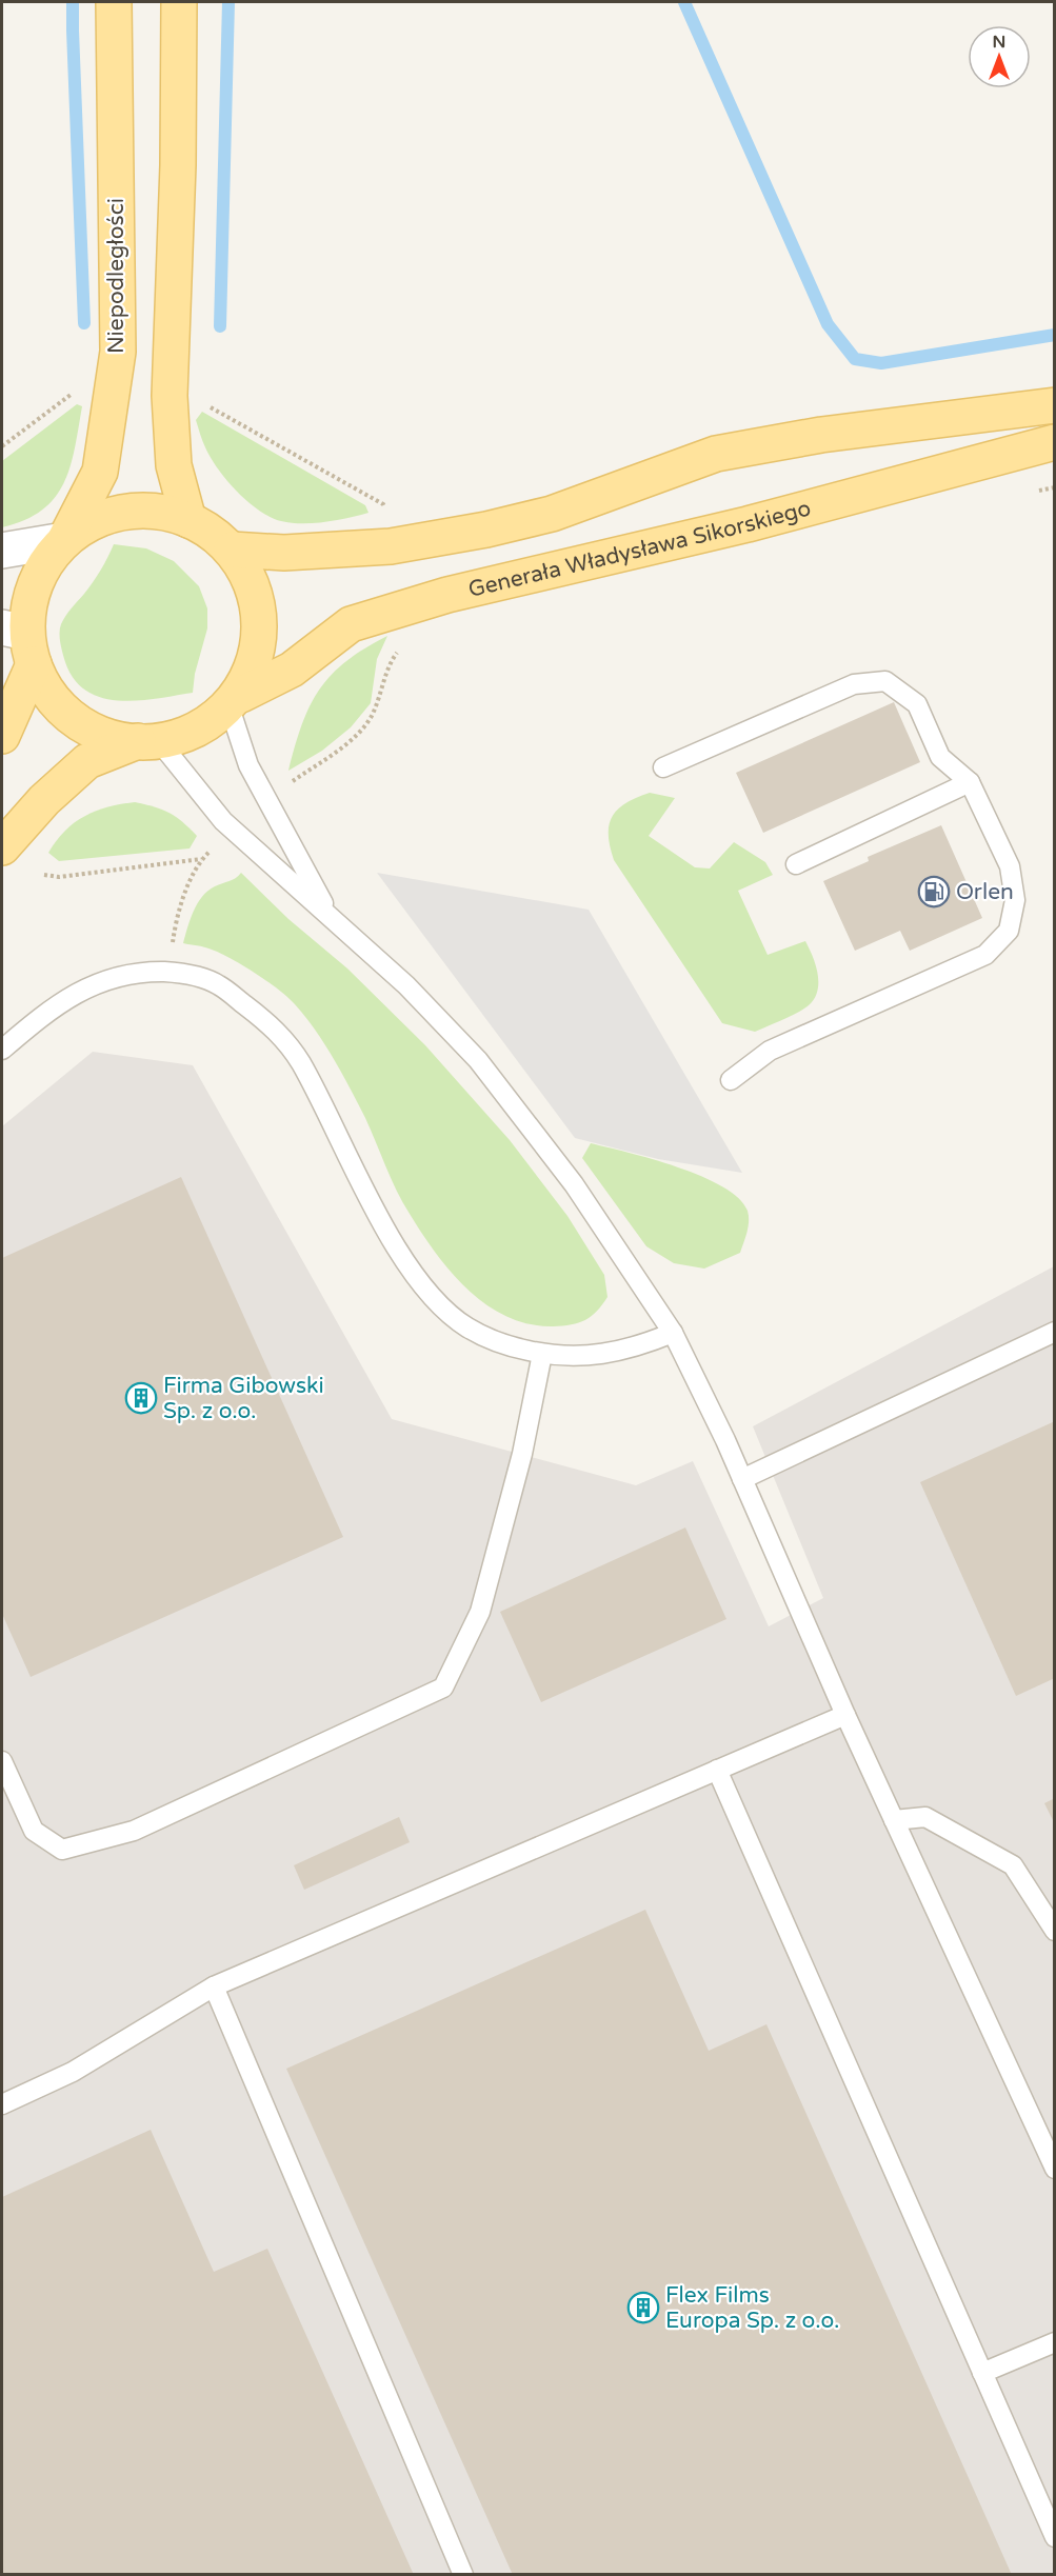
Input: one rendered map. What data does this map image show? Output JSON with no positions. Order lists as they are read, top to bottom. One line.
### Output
{"streets":{"main road":["Niepodległości","Generała Władysława Sikorskiego"]},"places":{"fuel station":["Orlen"],"building":["Firma Gibowski Sp. z o.o.","Flex Films Europa Sp. z o.o."]},"north":"top"}
